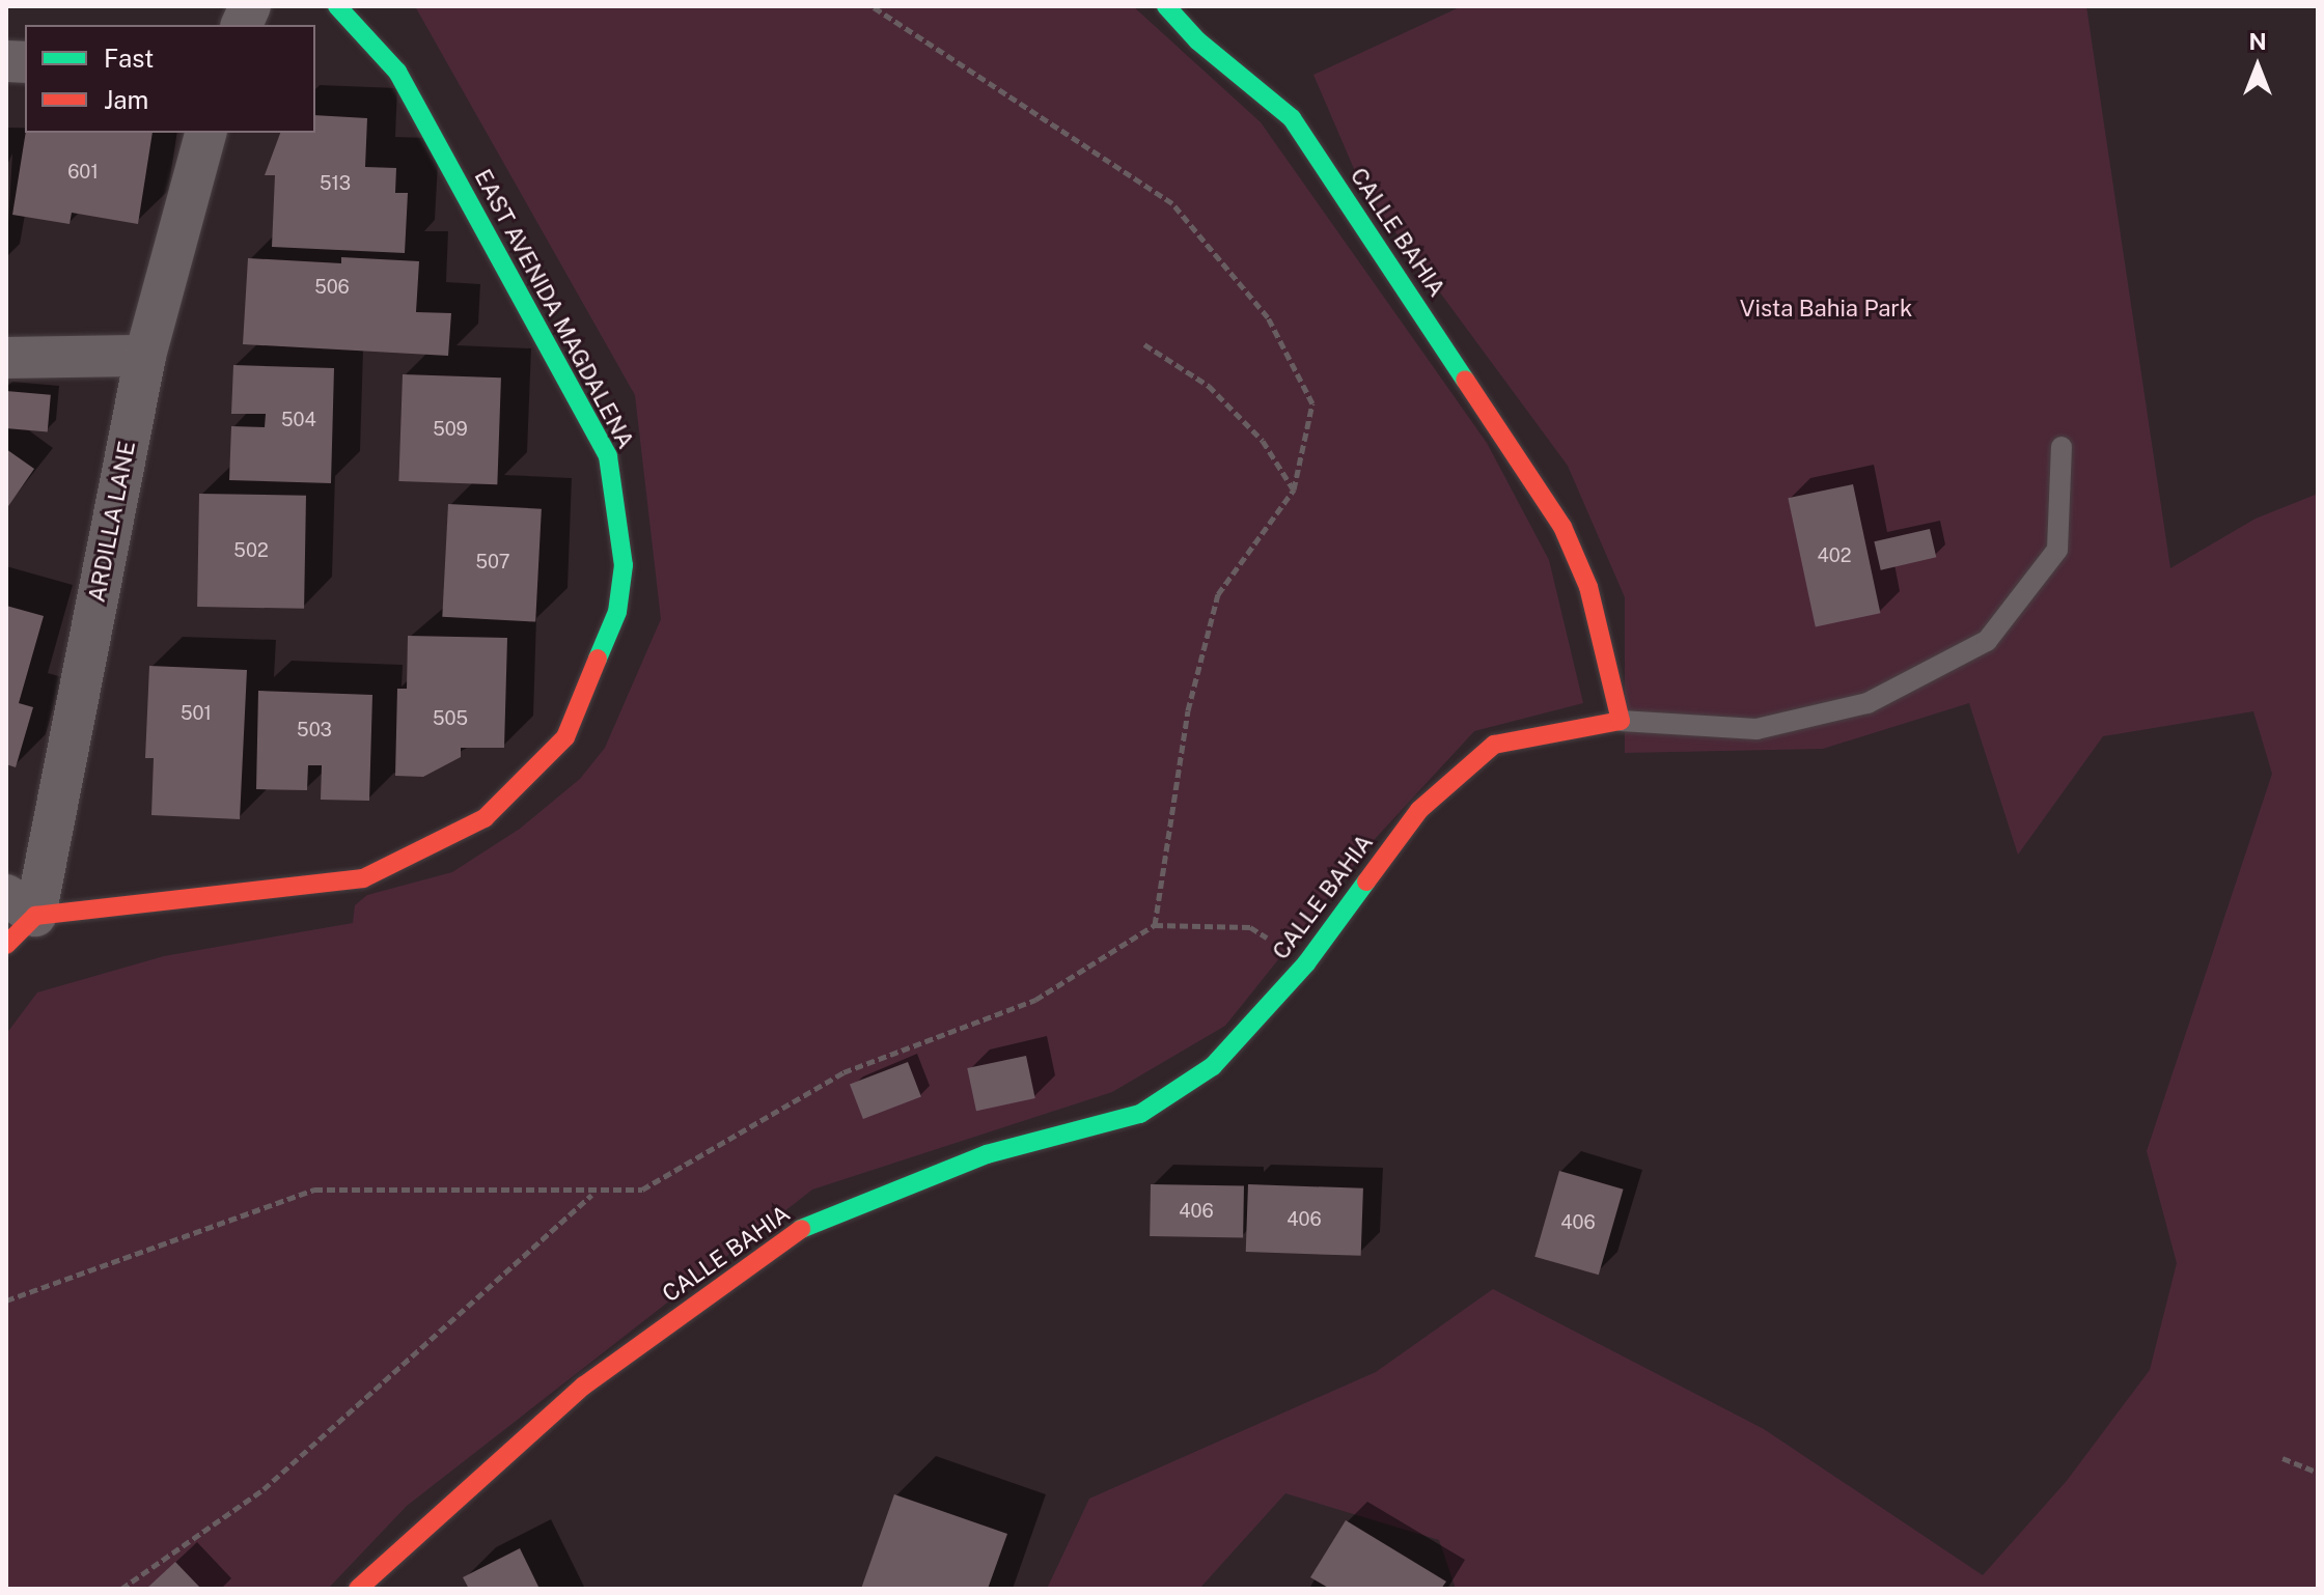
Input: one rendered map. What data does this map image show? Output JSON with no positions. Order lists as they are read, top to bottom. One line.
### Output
{"streets":{"street":["CALLE BAHIA","EAST AVENIDA MAGDALENA","ARDILLA LANE"]},"crossings":[["EAST AVENIDA MAGDALENA","ARDILLA LANE"]],"parks":["Vista Bahia Park"],"house_numbers":["601","513","506","504","509","502","402","507","501","505","503","406","406","406"],"legend":["Fast","Jam"],"north":"top"}
